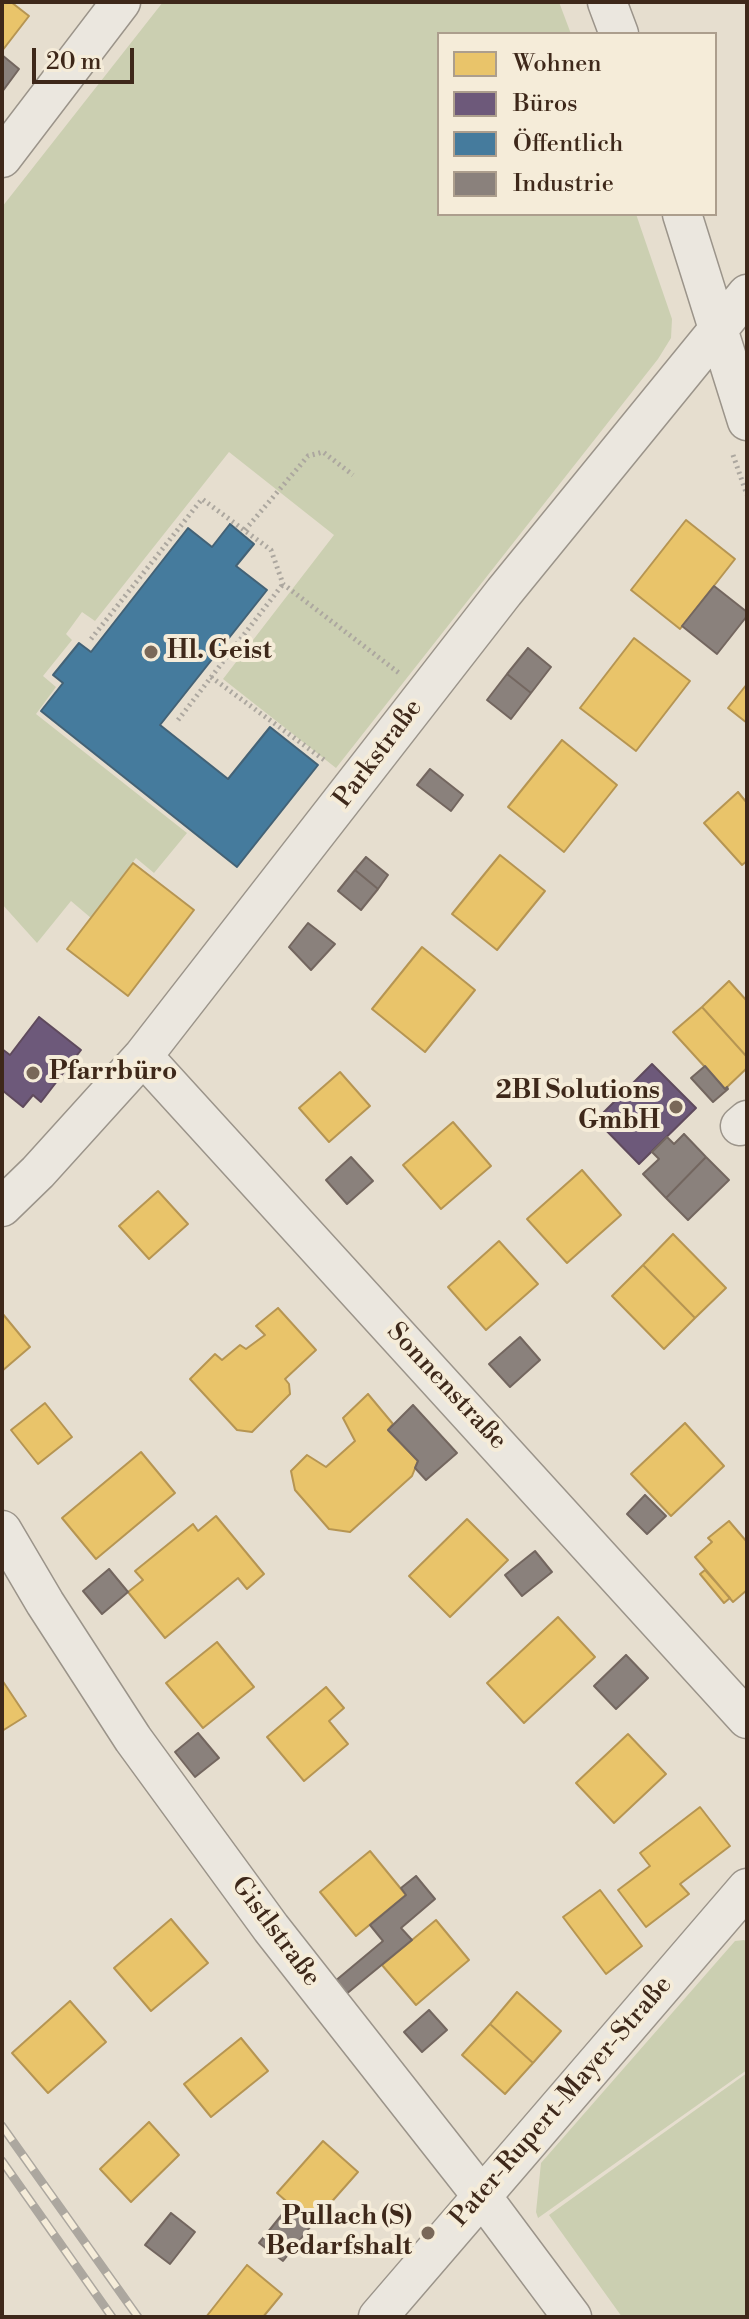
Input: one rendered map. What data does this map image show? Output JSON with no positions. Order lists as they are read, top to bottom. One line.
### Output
{"streets":{"street":["Parkstraße","Sonnenstraße","Gistlstraße","Pater-Rupert-Mayer-Straße"]},"crossings":[["Parkstraße","Sonnenstraße"],["Gistlstraße","Pater-Rupert-Mayer-Straße"]],"places":["Hl. Geist","Pfarrbüro","2BI Solutions GmbH","Pullach (S) Bedarfshalt"],"legend":["Wohnen","Büros","Öffentlich","Industrie"],"scale_bar":"20 m"}
